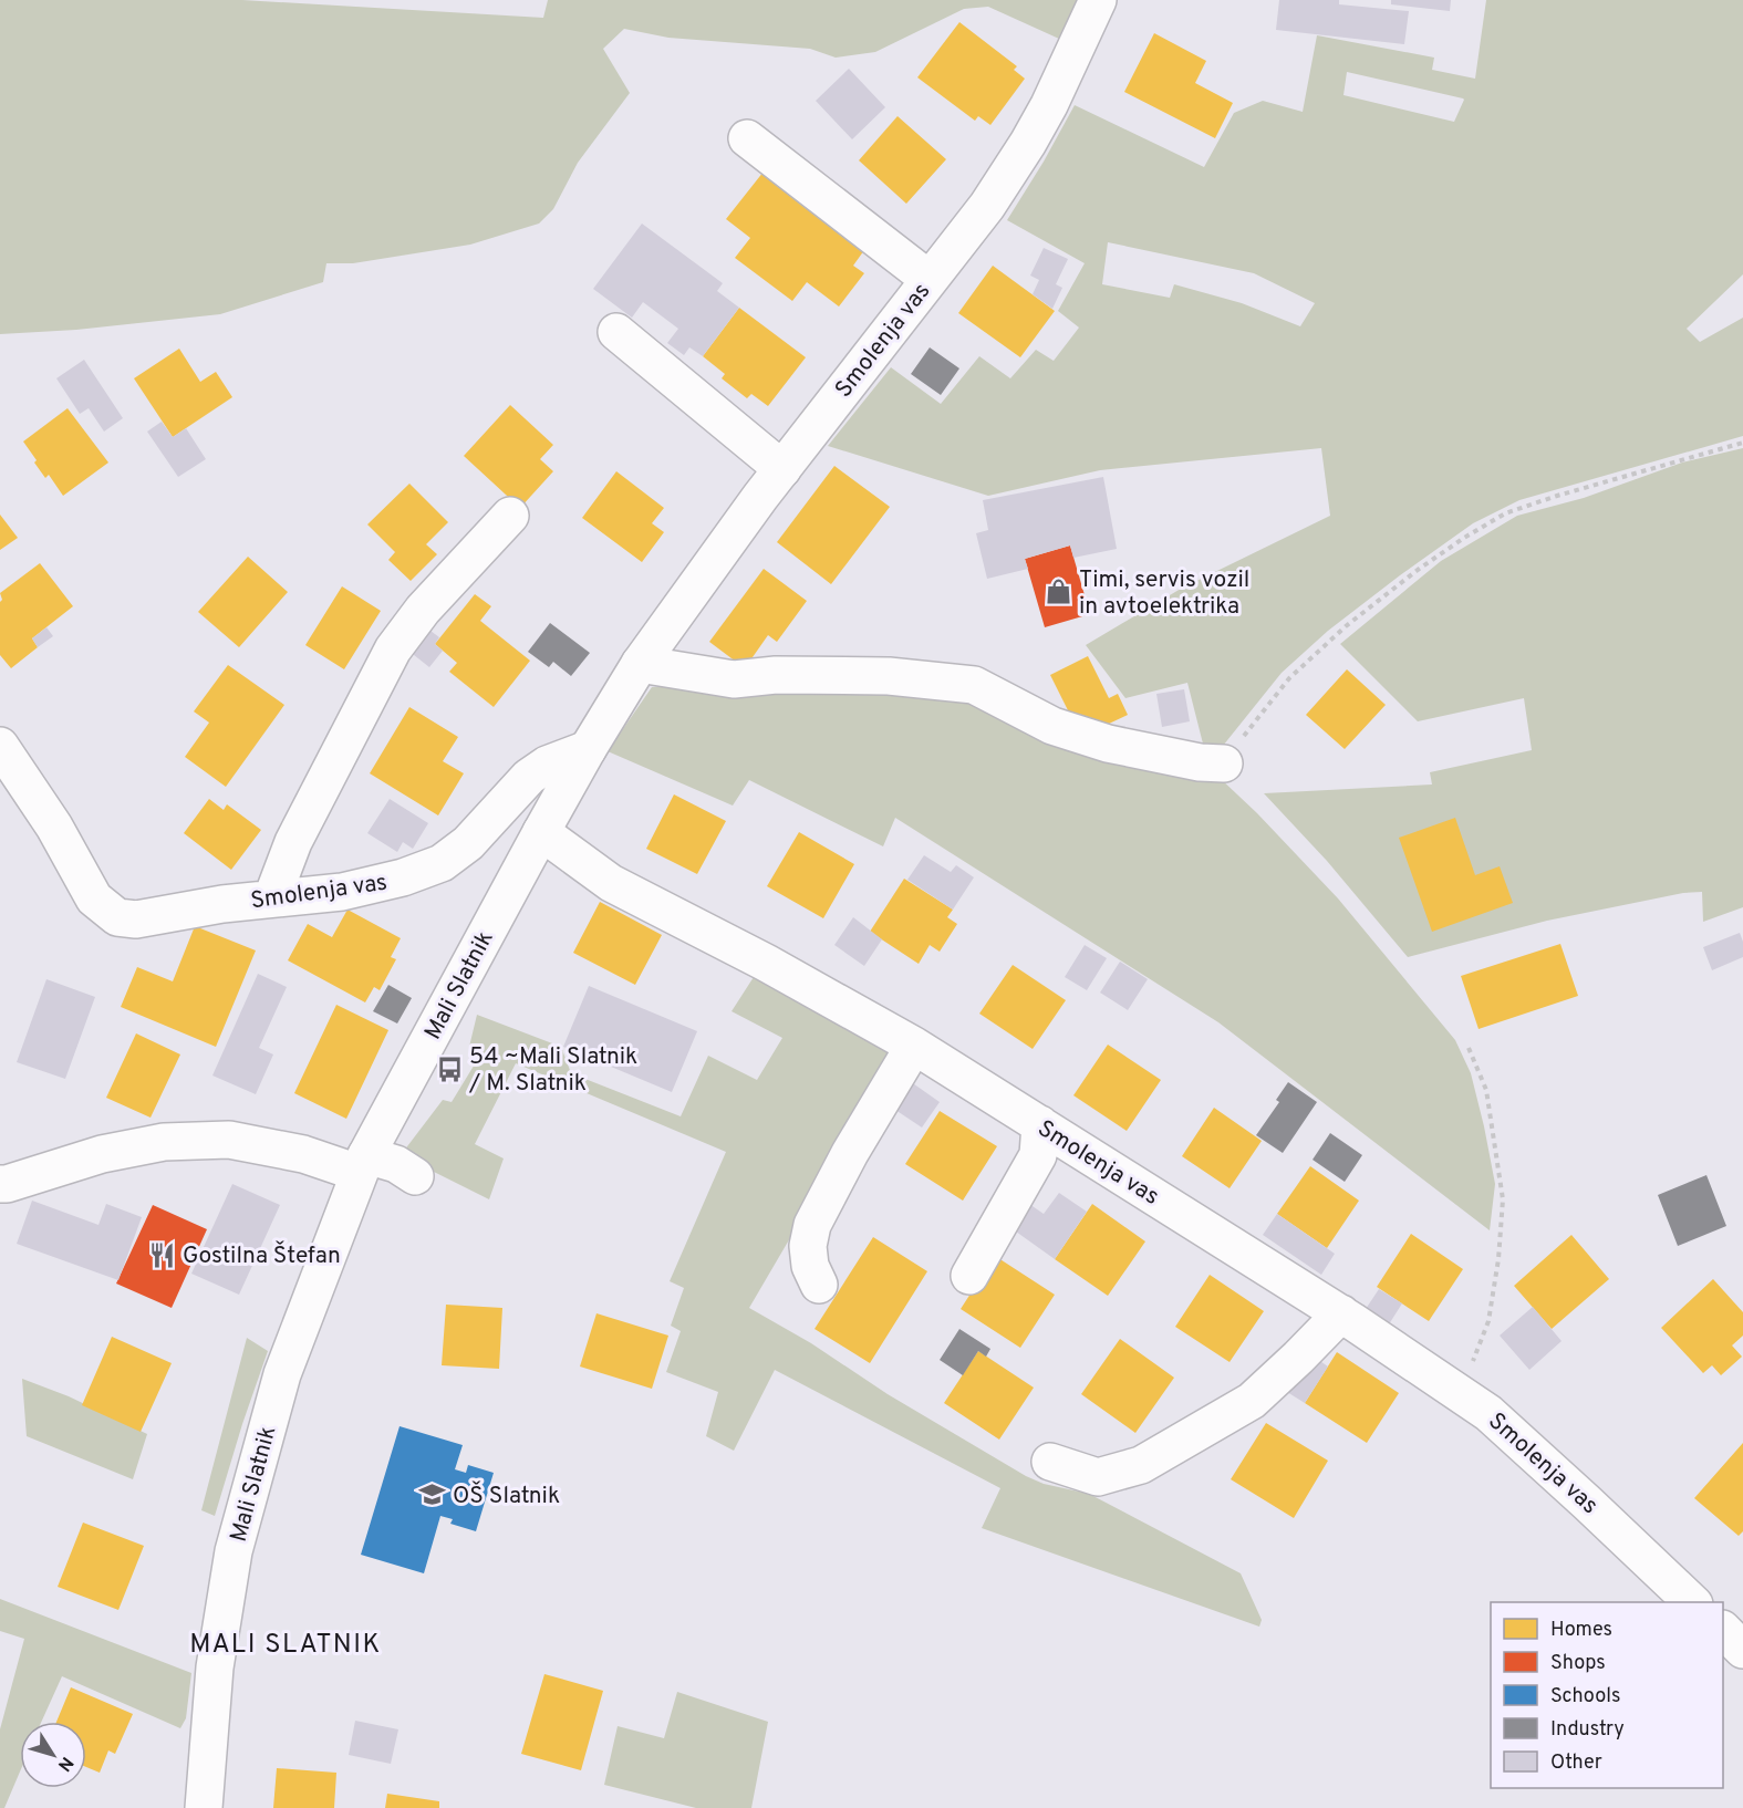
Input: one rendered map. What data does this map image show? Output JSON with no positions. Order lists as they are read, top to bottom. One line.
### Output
{"streets":{"street":["Smolenja vas","Mali Slatnik"]},"crossings":[["Smolenja vas","Mali Slatnik"]],"districts":["MALI SLATNIK"],"places":{"shop":["Timi, servis vozil in avtoelektrika"],"bus stop":["54 ~Mali Slatnik / M. Slatnik"],"restaurant":["Gostilna Štefan"],"school or university":["OŠ Slatnik"]},"legend":["Homes","Shops","Schools","Industry","Other"],"north":"bottom right"}
